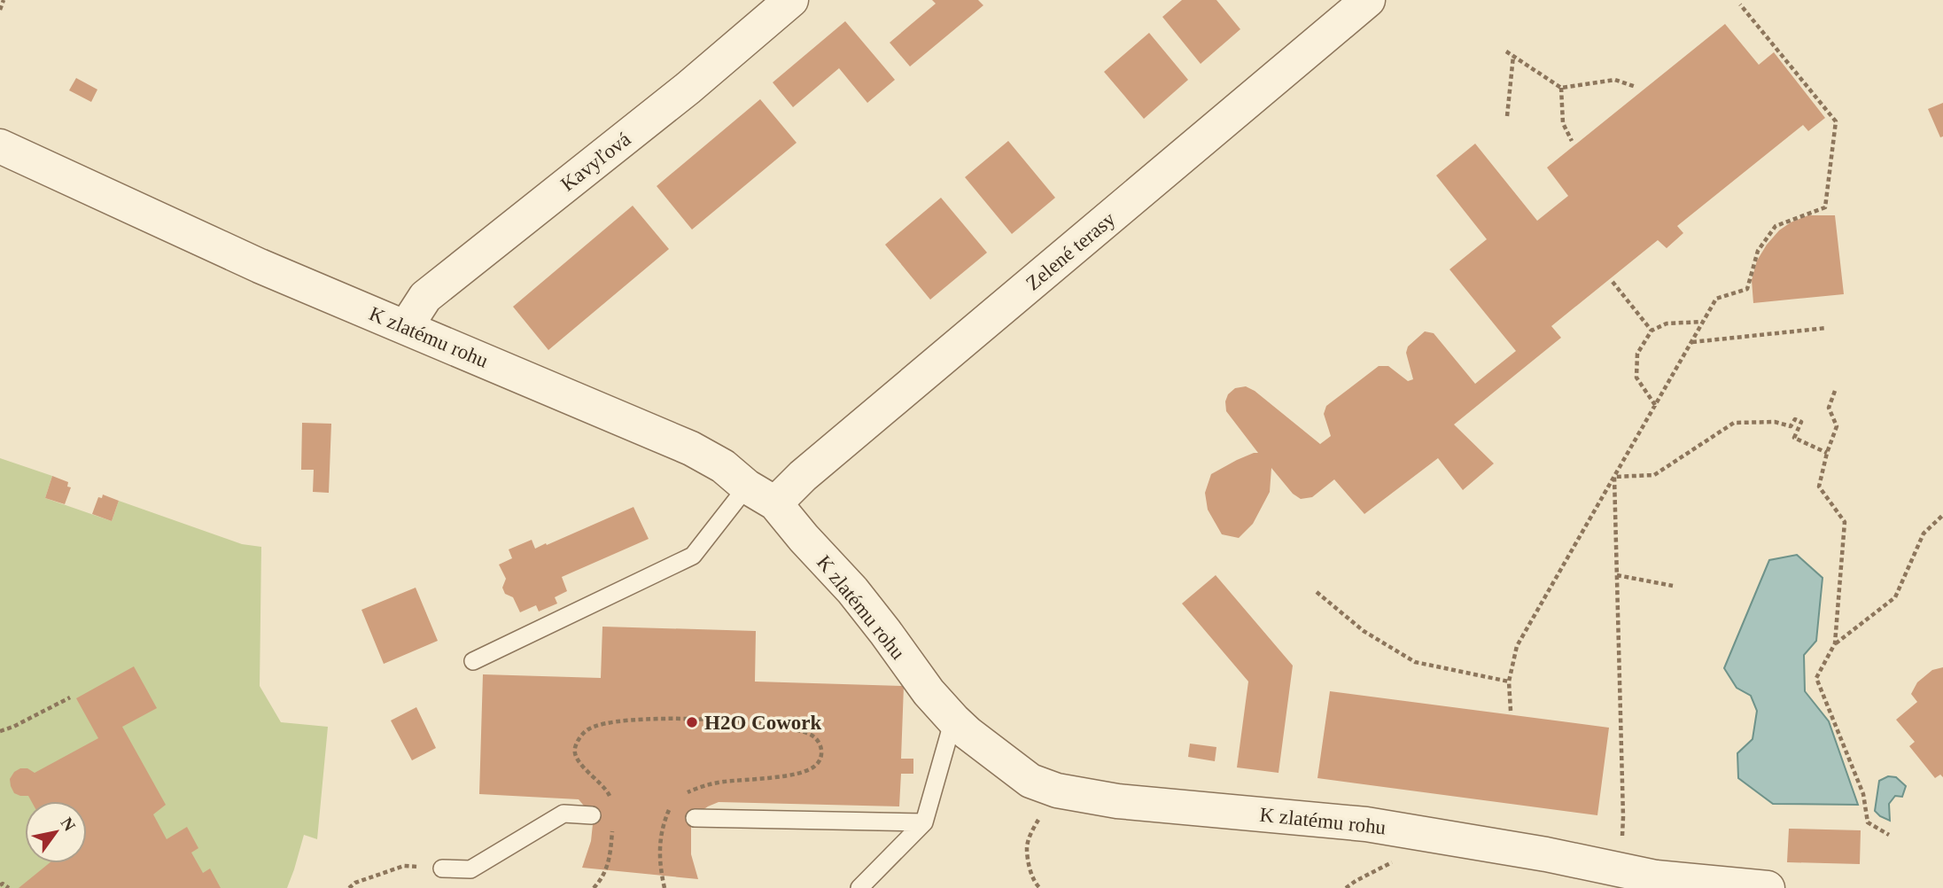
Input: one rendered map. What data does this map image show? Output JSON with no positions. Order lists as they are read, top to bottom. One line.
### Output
{"streets":{"street":["Kavyľová","Zelené terasy","K zlatému rohu"]},"crossings":[["Kavyľová","K zlatému rohu"],["Zelené terasy","K zlatému rohu"]],"places":["H2O Cowork"],"north":"top right"}
